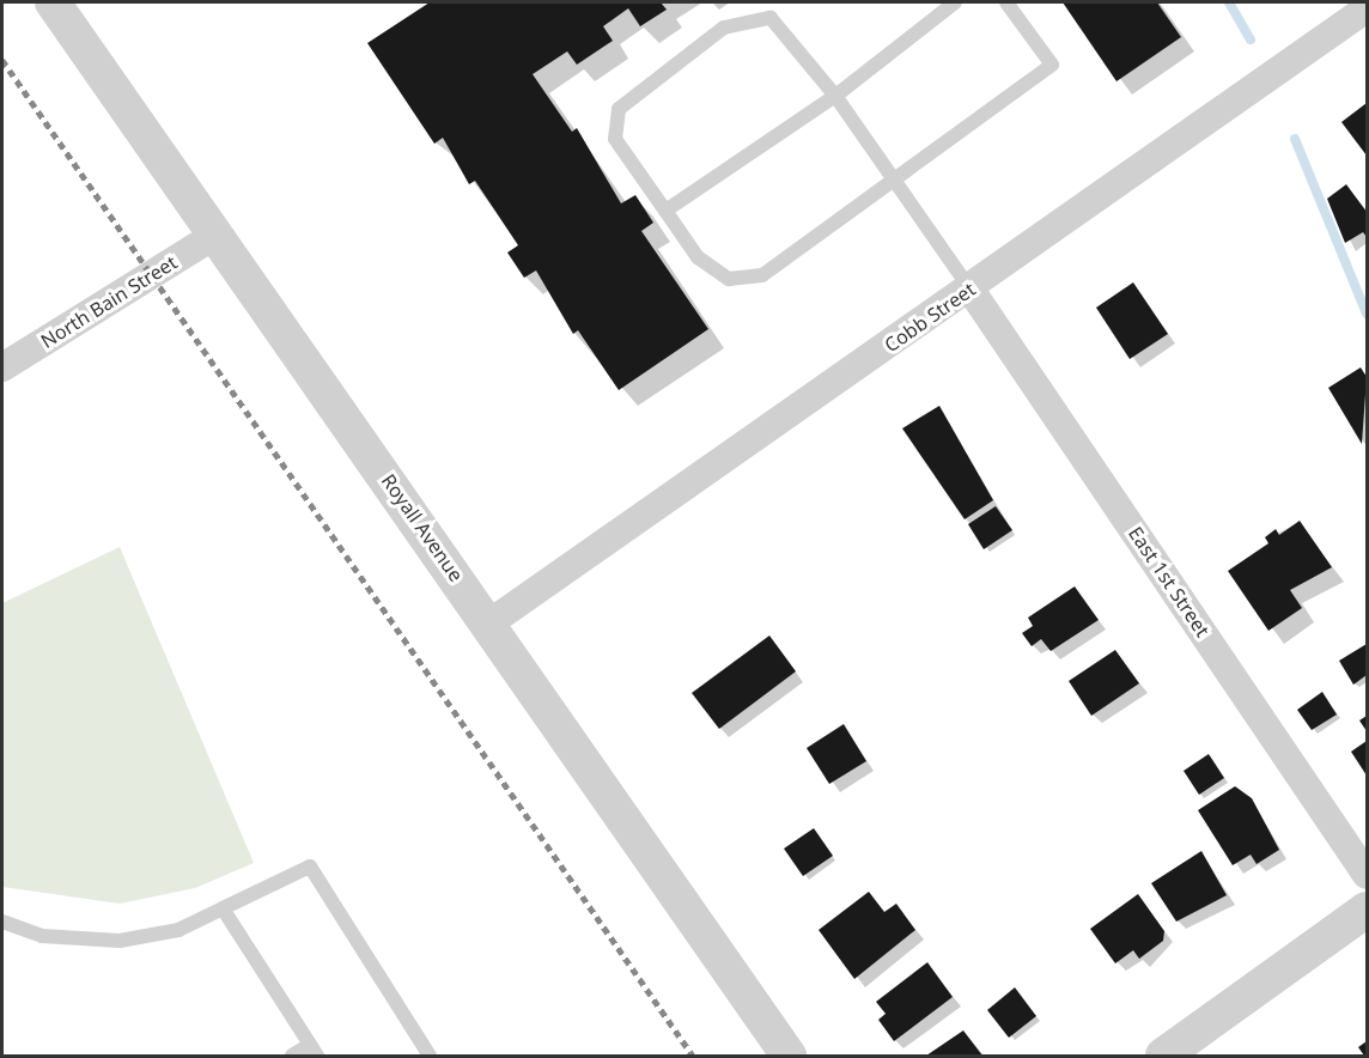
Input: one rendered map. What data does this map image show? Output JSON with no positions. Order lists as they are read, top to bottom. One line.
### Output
{"streets":{"street":["North Bain Street","Cobb Street","Royall Avenue","East 1st Street"]},"crossings":[["North Bain Street","Royall Avenue"],["Cobb Street","Royall Avenue"],["Cobb Street","East 1st Street"]]}
